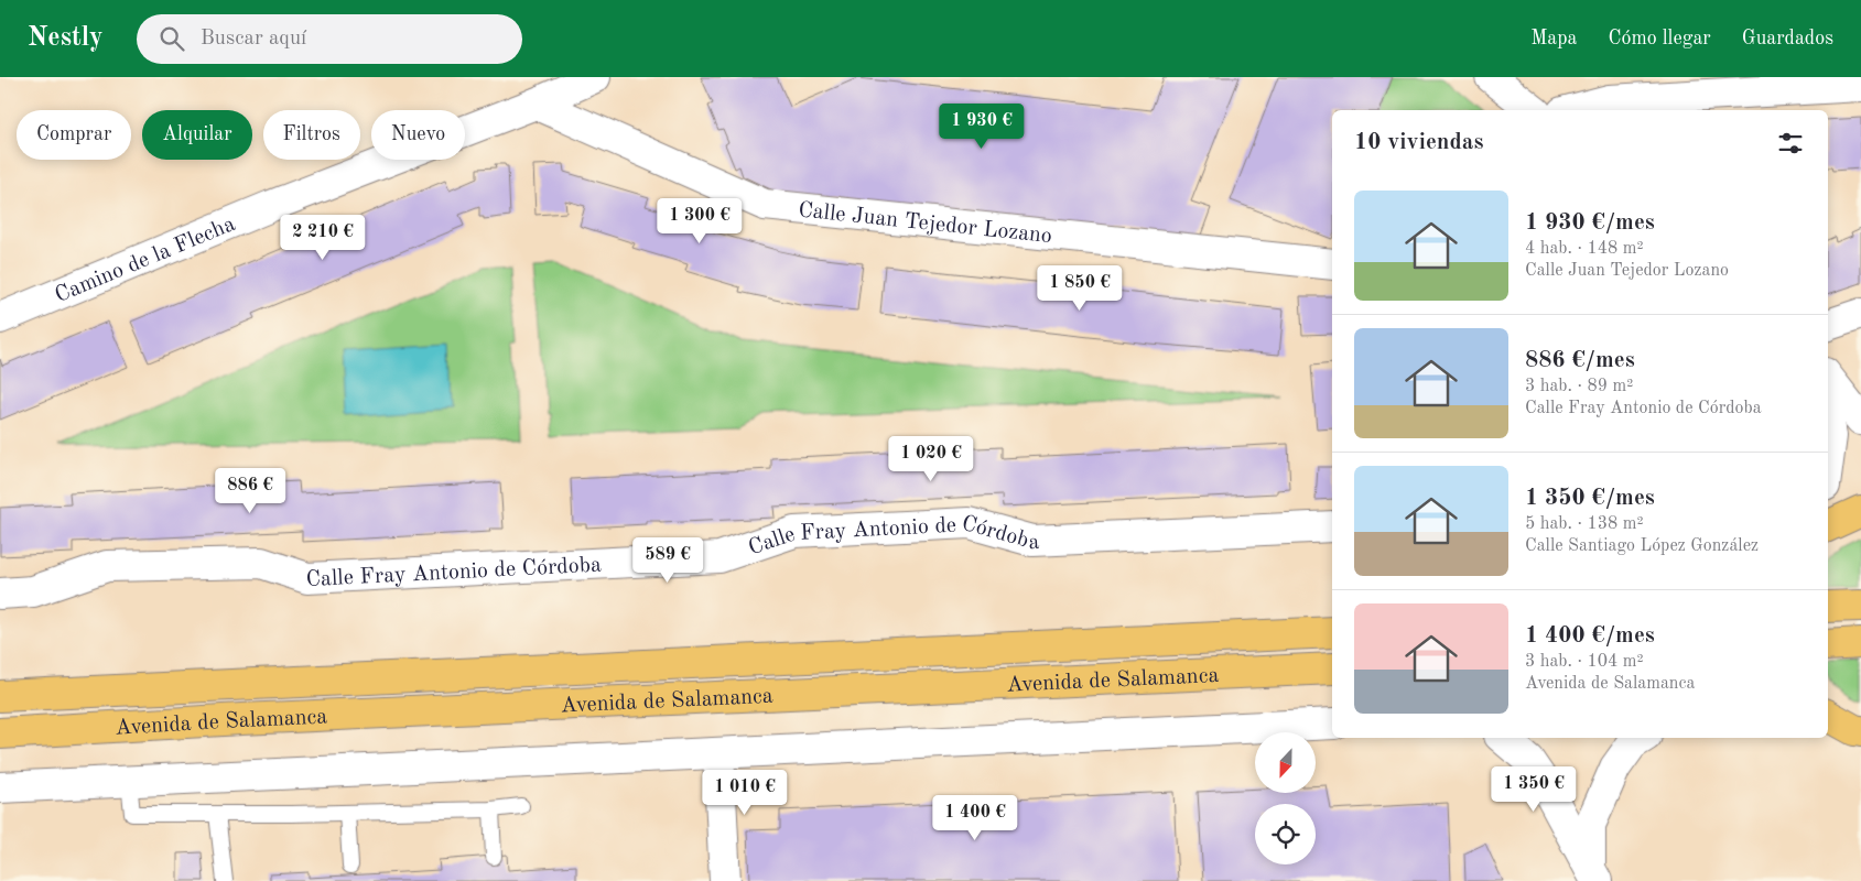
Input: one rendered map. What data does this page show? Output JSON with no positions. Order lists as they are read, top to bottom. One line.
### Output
{"streets":{"highway":["Avenida de Salamanca"],"street":["Calle Juan Tejedor Lozano","Camino de la Flecha","Calle Fray Antonio de Córdoba"]},"crossings":[["Calle Juan Tejedor Lozano","Camino de la Flecha"]],"north":"bottom","page":{"header":"Nestly","search":"Buscar aquí","nav":["Mapa","Cómo llegar","Guardados"],"price":["1 930 €","1 300 €","2 210 €","1 850 €","1 020 €","886 €","589 €","1 350 €","1 010 €","1 400 €"],"chip":["Comprar","Alquilar","Filtros","Nuevo"],"heading":"10 viviendas","list":[{"name":"1 930 €/mes","note":"4 hab. · 148 m² · Calle Juan Tejedor Lozano"},{"name":"886 €/mes","note":"3 hab. · 89 m² · Calle Fray Antonio de Córdoba"},{"name":"1 350 €/mes","note":"5 hab. · 138 m² · Calle Santiago López González"},{"name":"1 400 €/mes","note":"3 hab. · 104 m² · Avenida de Salamanca"}]}}
